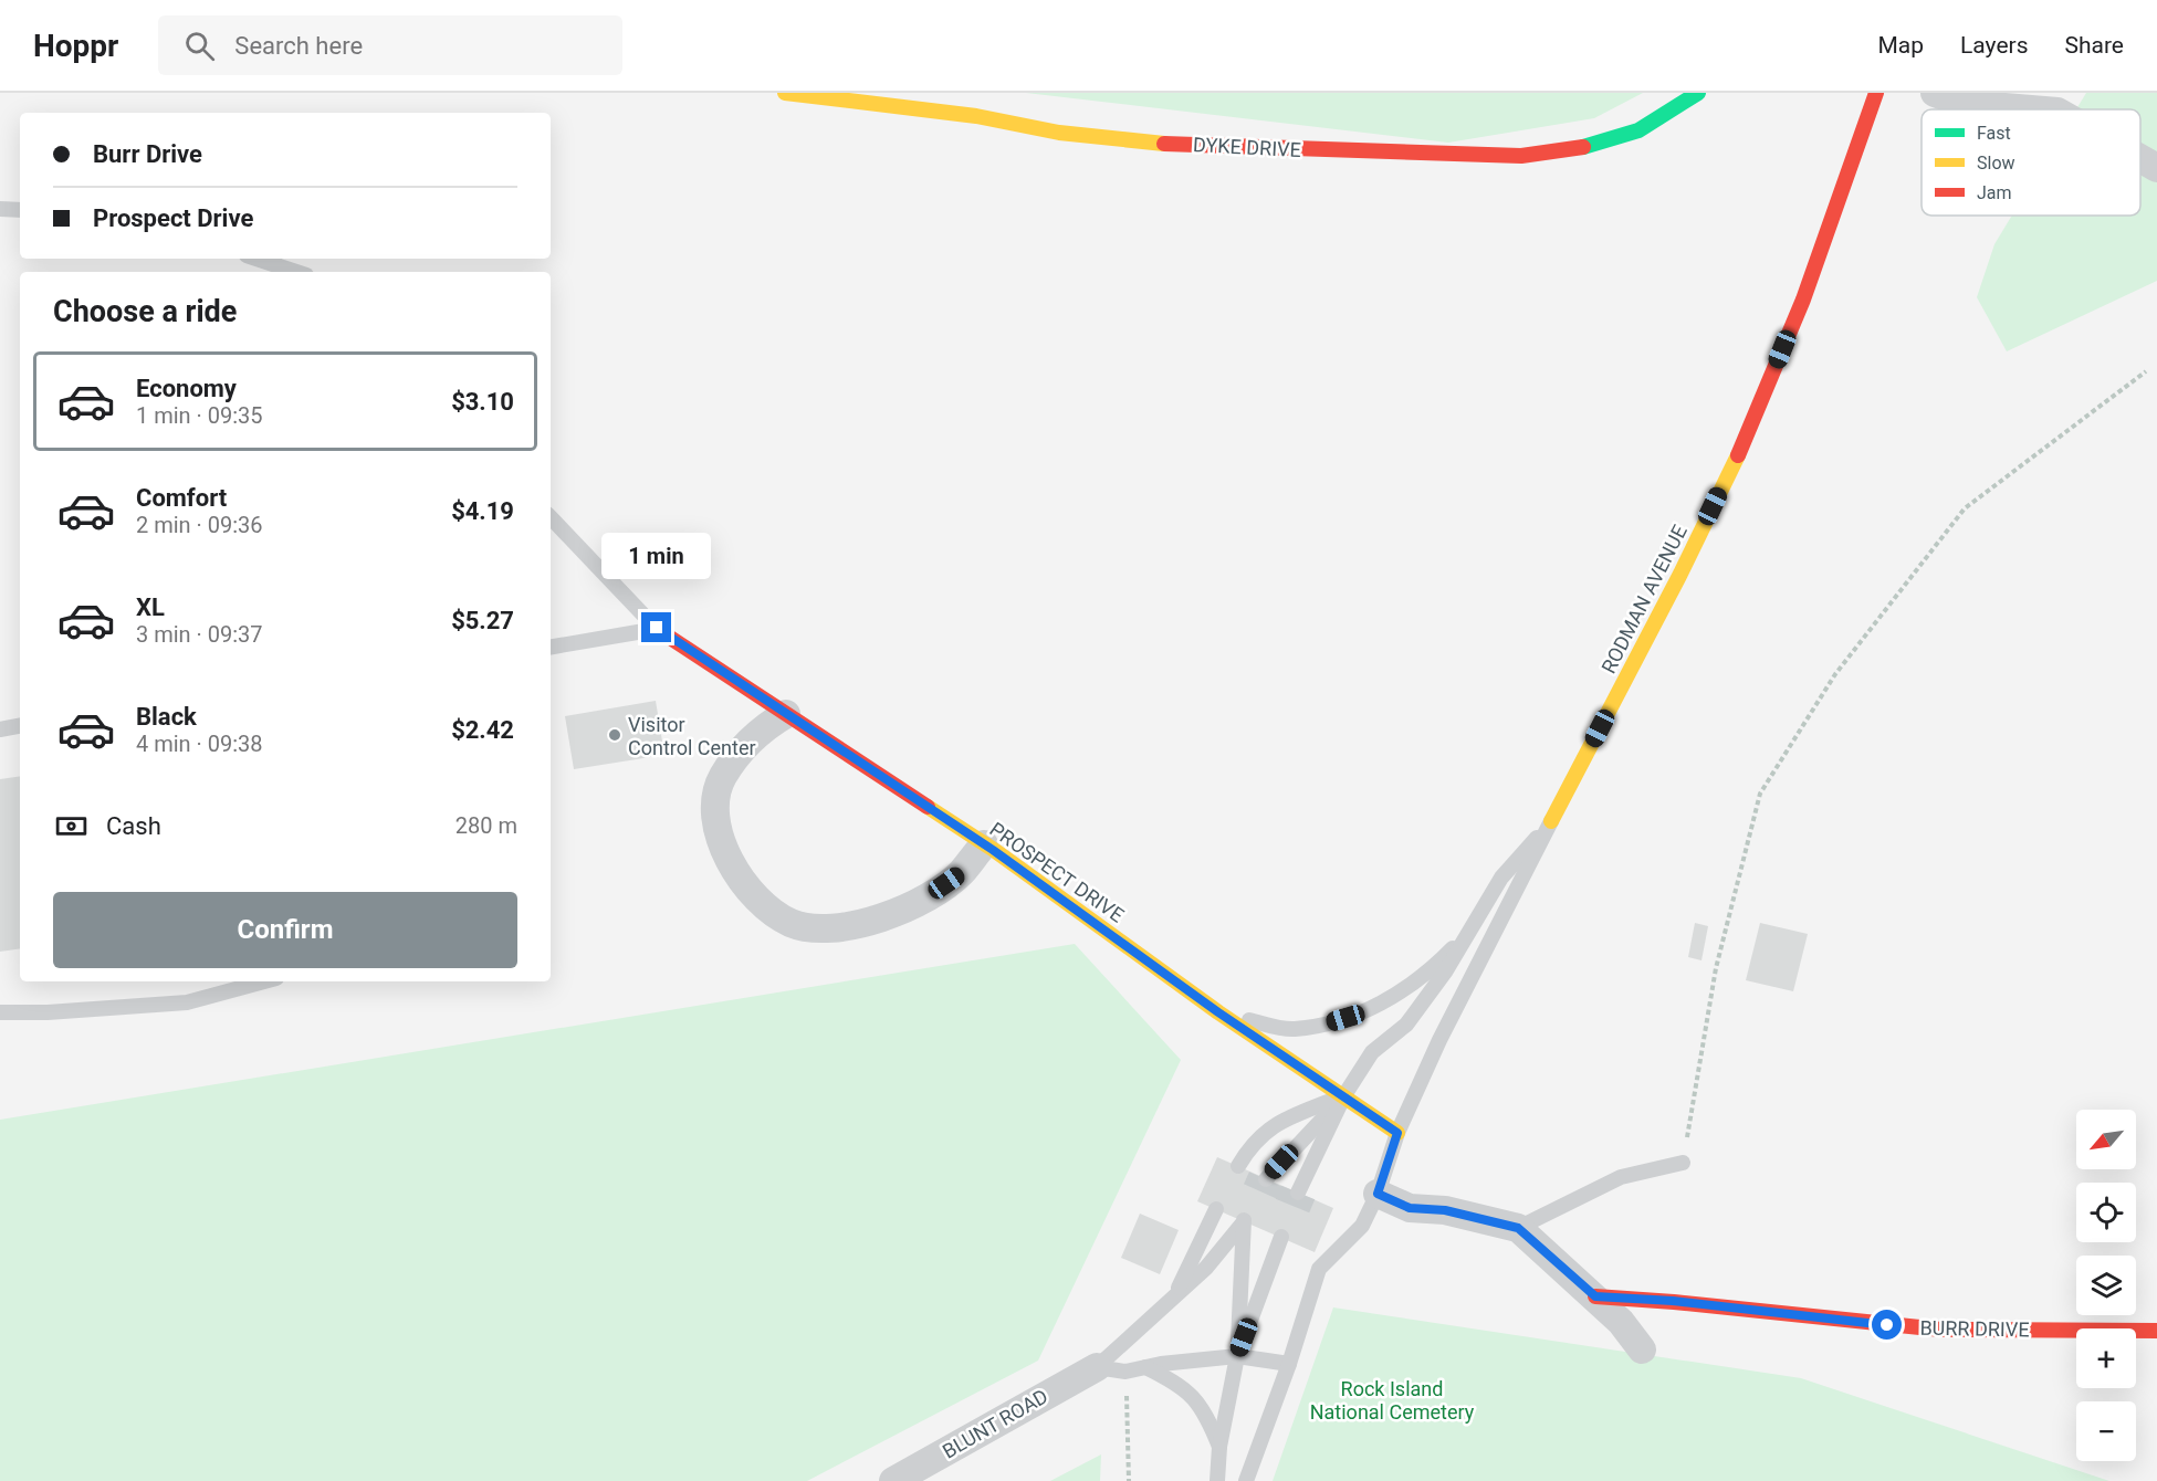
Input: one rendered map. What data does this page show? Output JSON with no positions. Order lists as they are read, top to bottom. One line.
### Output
{"streets":{"street":["DYKE DRIVE","RODMAN AVENUE","PROSPECT DRIVE","BURR DRIVE","BLUNT ROAD"]},"crossings":[["RODMAN AVENUE","PROSPECT DRIVE"]],"parks":["Rock Island National Cemetery"],"places":["Visitor Control Center"],"legend":["Fast","Slow","Jam"],"north":"bottom left","page":{"header":"Hoppr","search":"Search here","nav":["Map","Layers","Share"],"banner":["Burr Drive","Prospect Drive"],"heading":"Choose a ride","list":[{"name":"Economy","note":"1 min · 09:35","value":"$3.10"},{"name":"Comfort","note":"2 min · 09:36","value":"$4.19"},{"name":"XL","note":"3 min · 09:37","value":"$5.27"},{"name":"Black","note":"4 min · 09:38","value":"$2.42"}],"bubble":"1 min","pay":["Cash","280 m"],"buttons":"Confirm","map_buttons":["+","−"]}}
